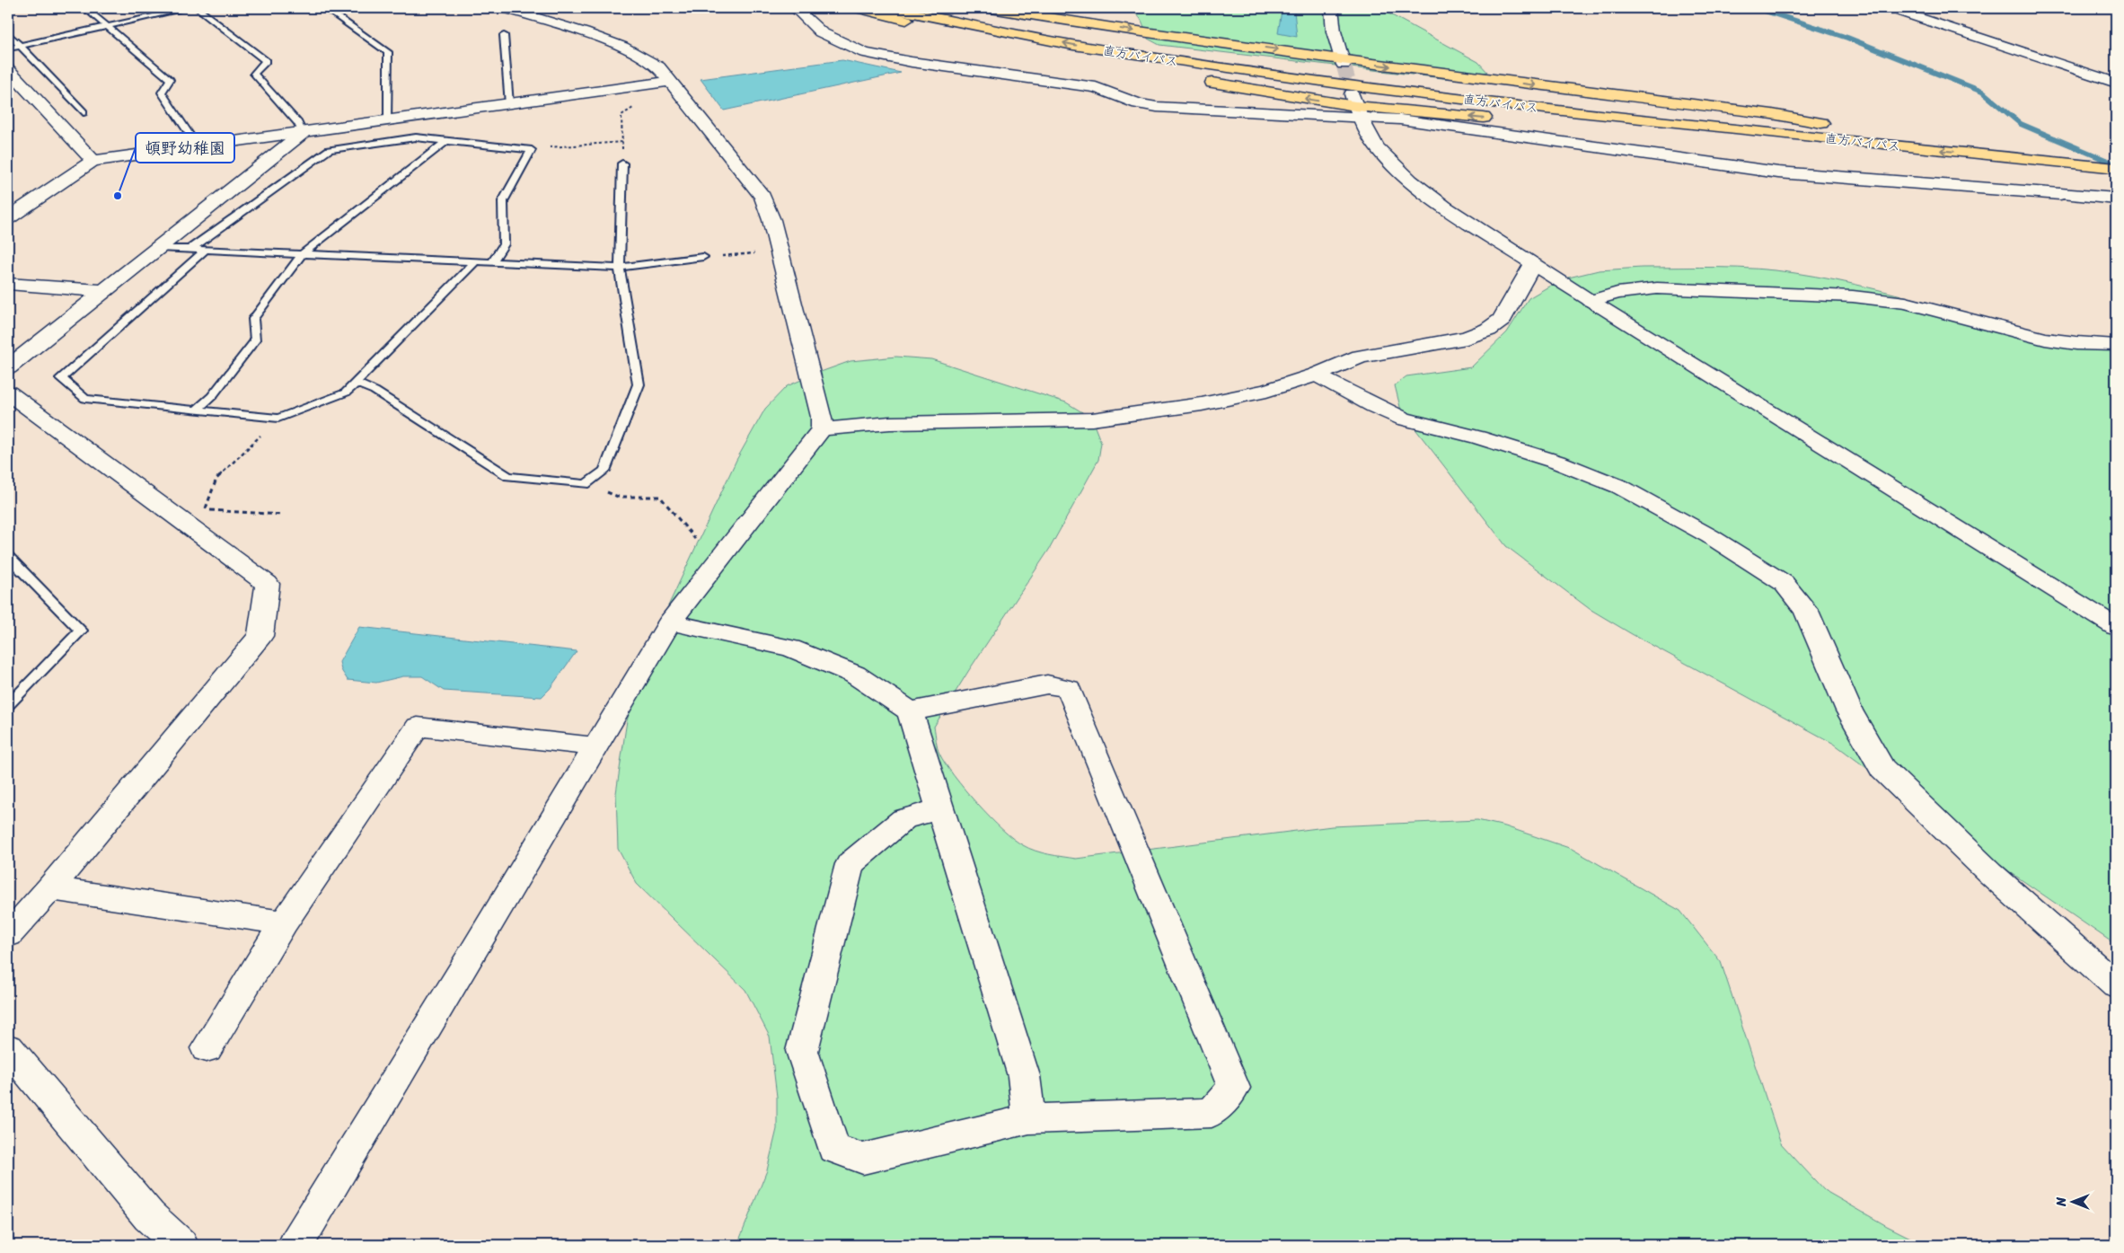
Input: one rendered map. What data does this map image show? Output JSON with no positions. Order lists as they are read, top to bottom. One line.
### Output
{"streets":{"highway":["直方バイパス"]},"places":["頓野幼稚園"],"north":"left"}
